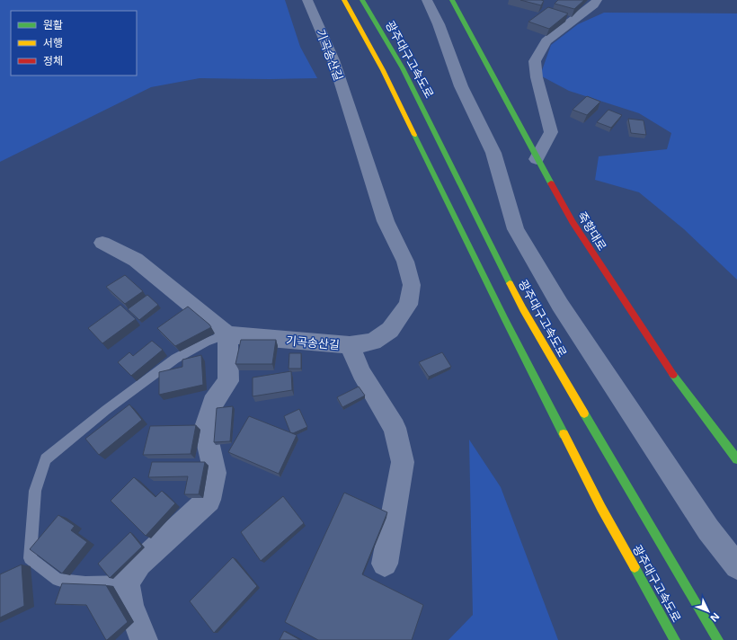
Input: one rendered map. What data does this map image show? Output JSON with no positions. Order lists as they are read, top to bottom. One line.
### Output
{"streets":{"main road":["광주대구고속도로","죽향대로"],"street":["기곡송산길"]},"legend":["원활","서행","정체"],"north":"bottom right"}
